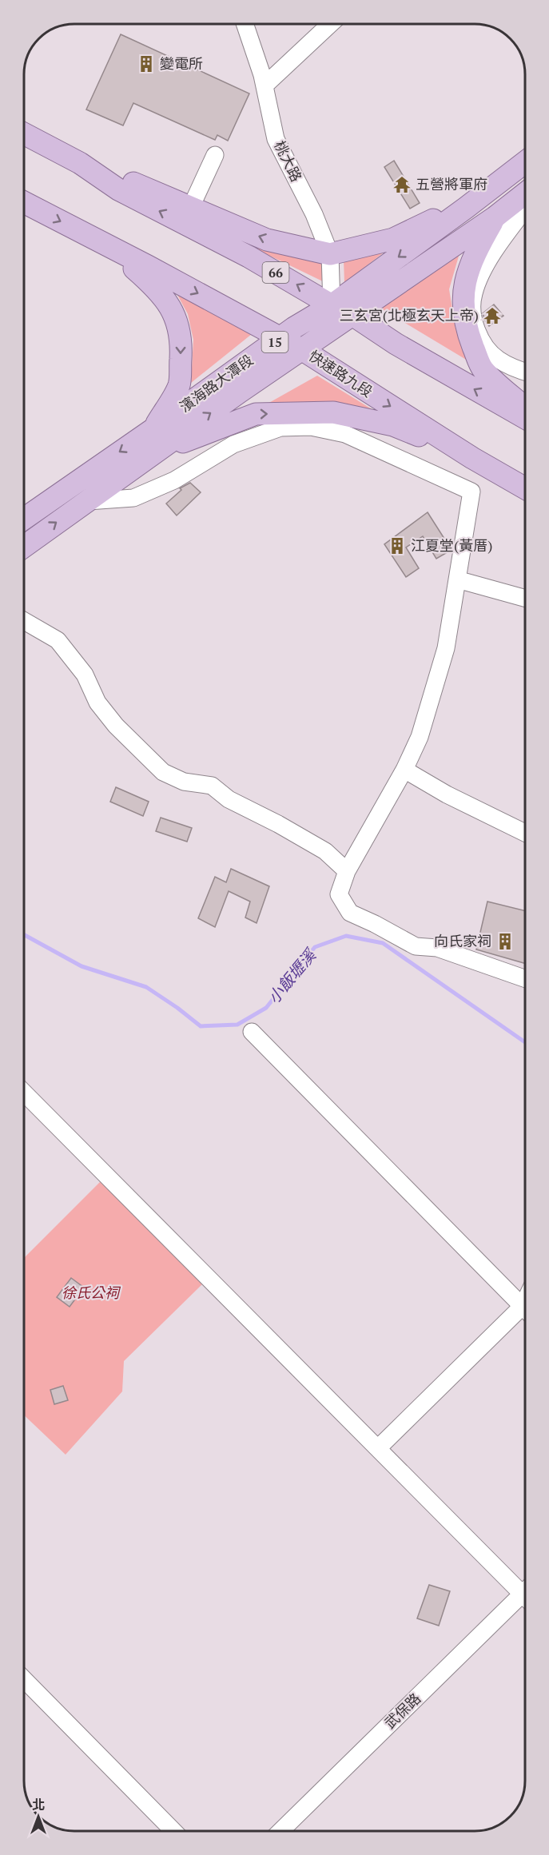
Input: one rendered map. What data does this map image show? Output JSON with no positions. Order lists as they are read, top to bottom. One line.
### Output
{"streets":{"main road":["66","15","快速路九段","濱海路大潭段"],"street":["桃大路","武保路"]},"crossings":[["桃大路","66"],["桃大路","濱海路大潭段"],["66","濱海路大潭段"],["快速路九段","濱海路大潭段"]],"water":["小飯壢溪"],"parks":["徐氏公祠"],"places":{"building":["變電所","江夏堂(黃厝)","向氏家祠"],"temple":["五營將軍府","三玄宮(北極玄天上帝)"]},"north":"top"}
